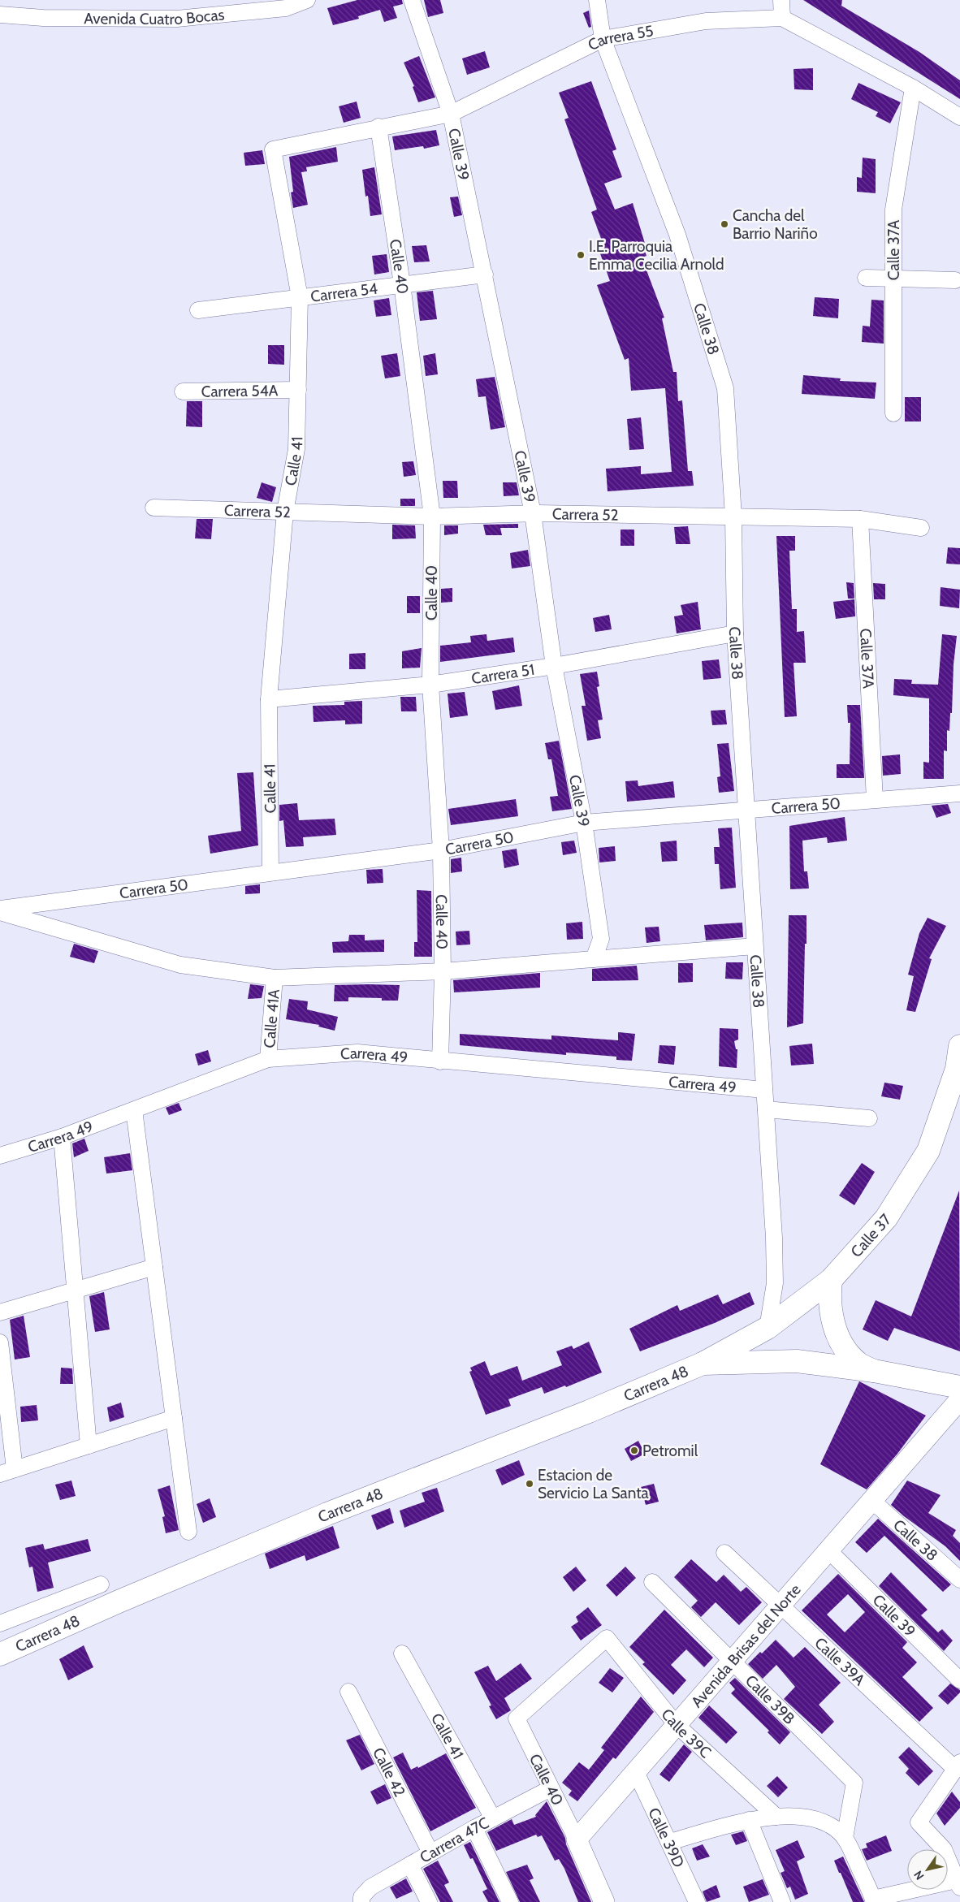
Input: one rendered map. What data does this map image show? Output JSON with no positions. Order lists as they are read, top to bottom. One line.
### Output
{"streets":{"main road":["Calle 37","Carrera 48"],"street":["Avenida Cuatro Bocas","Carrera 55","Calle 39","Calle 37A","Calle 40","Carrera 54","Calle 38","Carrera 54A","Calle 41","Carrera 52","Carrera 51","Carrera 50","Calle 41A","Carrera 49","Avenida Brisas del Norte","Calle 39A","Calle 39B","Calle 39C","Calle 42","Calle 39D","Carrera 47C"]},"crossings":[["Carrera 55","Calle 39"],["Carrera 55","Calle 40"],["Carrera 55","Calle 38"],["Carrera 55","Calle 41"],["Calle 39","Carrera 54"],["Calle 39","Carrera 52"],["Calle 39","Carrera 51"],["Calle 39","Carrera 50"],["Calle 39","Avenida Brisas del Norte"],["Calle 37A","Carrera 52"],["Calle 37A","Carrera 50"],["Calle 40","Carrera 54"],["Calle 40","Carrera 52"],["Calle 40","Carrera 51"],["Calle 40","Carrera 50"],["Calle 40","Carrera 49"],["Calle 40","Avenida Brisas del Norte"],["Calle 40","Calle 39C"],["Calle 40","Carrera 47C"],["Carrera 54","Calle 41"],["Calle 38","Carrera 52"],["Calle 38","Carrera 51"],["Calle 38","Carrera 50"],["Calle 38","Carrera 49"],["Calle 38","Calle 37"],["Calle 38","Avenida Brisas del Norte"],["Carrera 54A","Calle 41"],["Calle 41","Carrera 52"],["Calle 41","Carrera 51"],["Calle 41","Carrera 50"],["Calle 41","Carrera 47C"],["Calle 41A","Carrera 49"],["Calle 37","Carrera 48"],["Avenida Brisas del Norte","Calle 39A"],["Avenida Brisas del Norte","Calle 39B"],["Avenida Brisas del Norte","Calle 39C"],["Avenida Brisas del Norte","Calle 39D"],["Calle 42","Carrera 47C"]],"places":["Cancha del Barrio Nariño","I.E. Parroquia Emma Cecilia Arnold","Petromil","Estacion de Servicio La Santa"],"north":"bottom left"}
